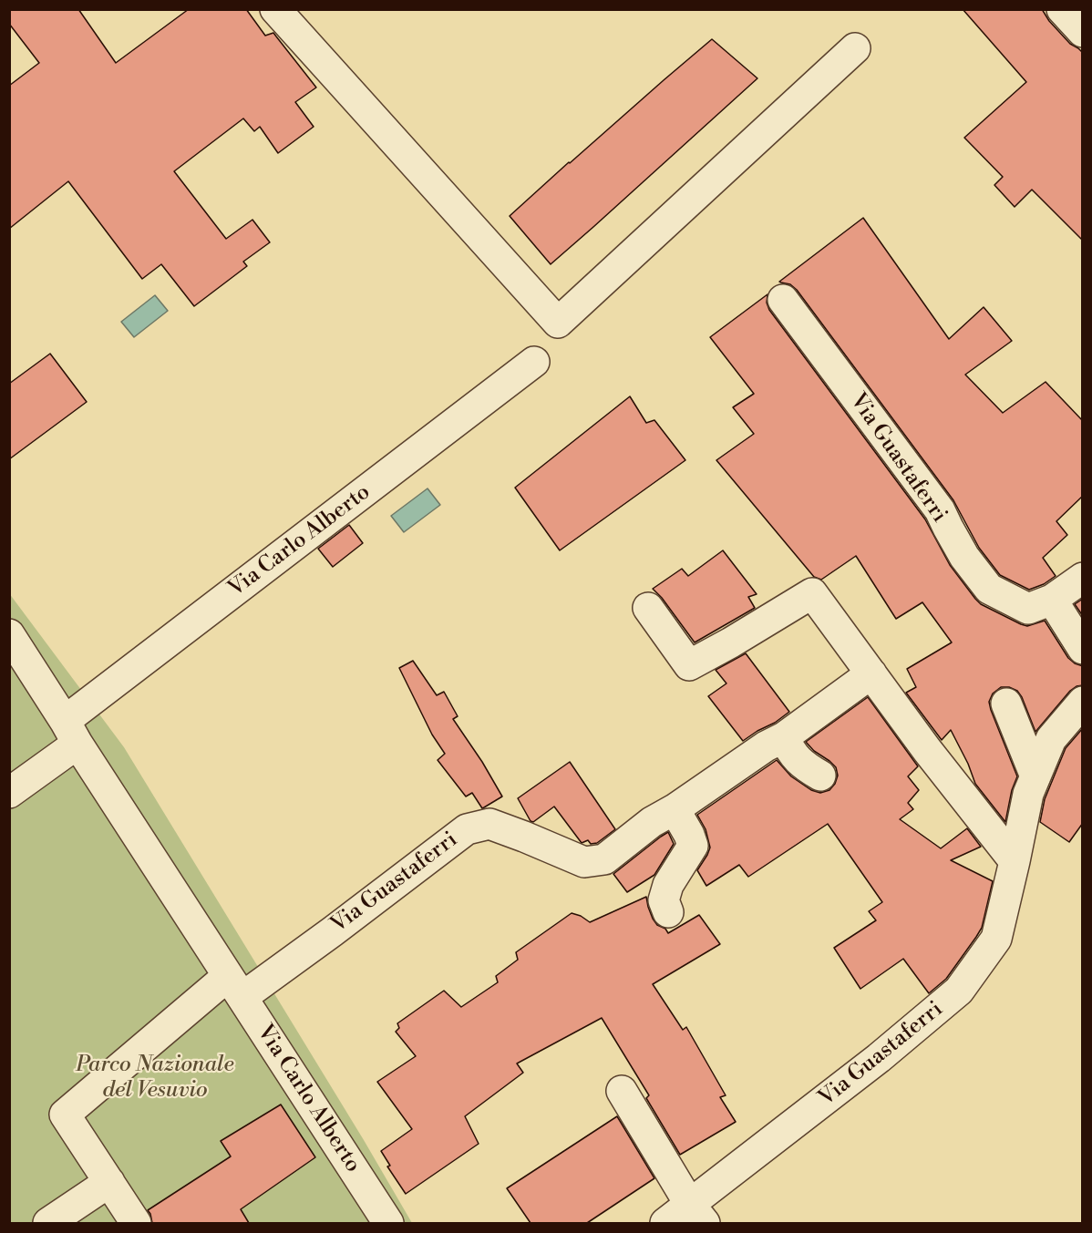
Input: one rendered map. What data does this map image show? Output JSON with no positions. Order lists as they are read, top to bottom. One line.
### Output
{"streets":{"street":["Via Guastaferri","Via Carlo Alberto"]},"crossings":[["Via Guastaferri","Via Carlo Alberto"]],"parks":["Parco Nazionale del Vesuvio"]}
